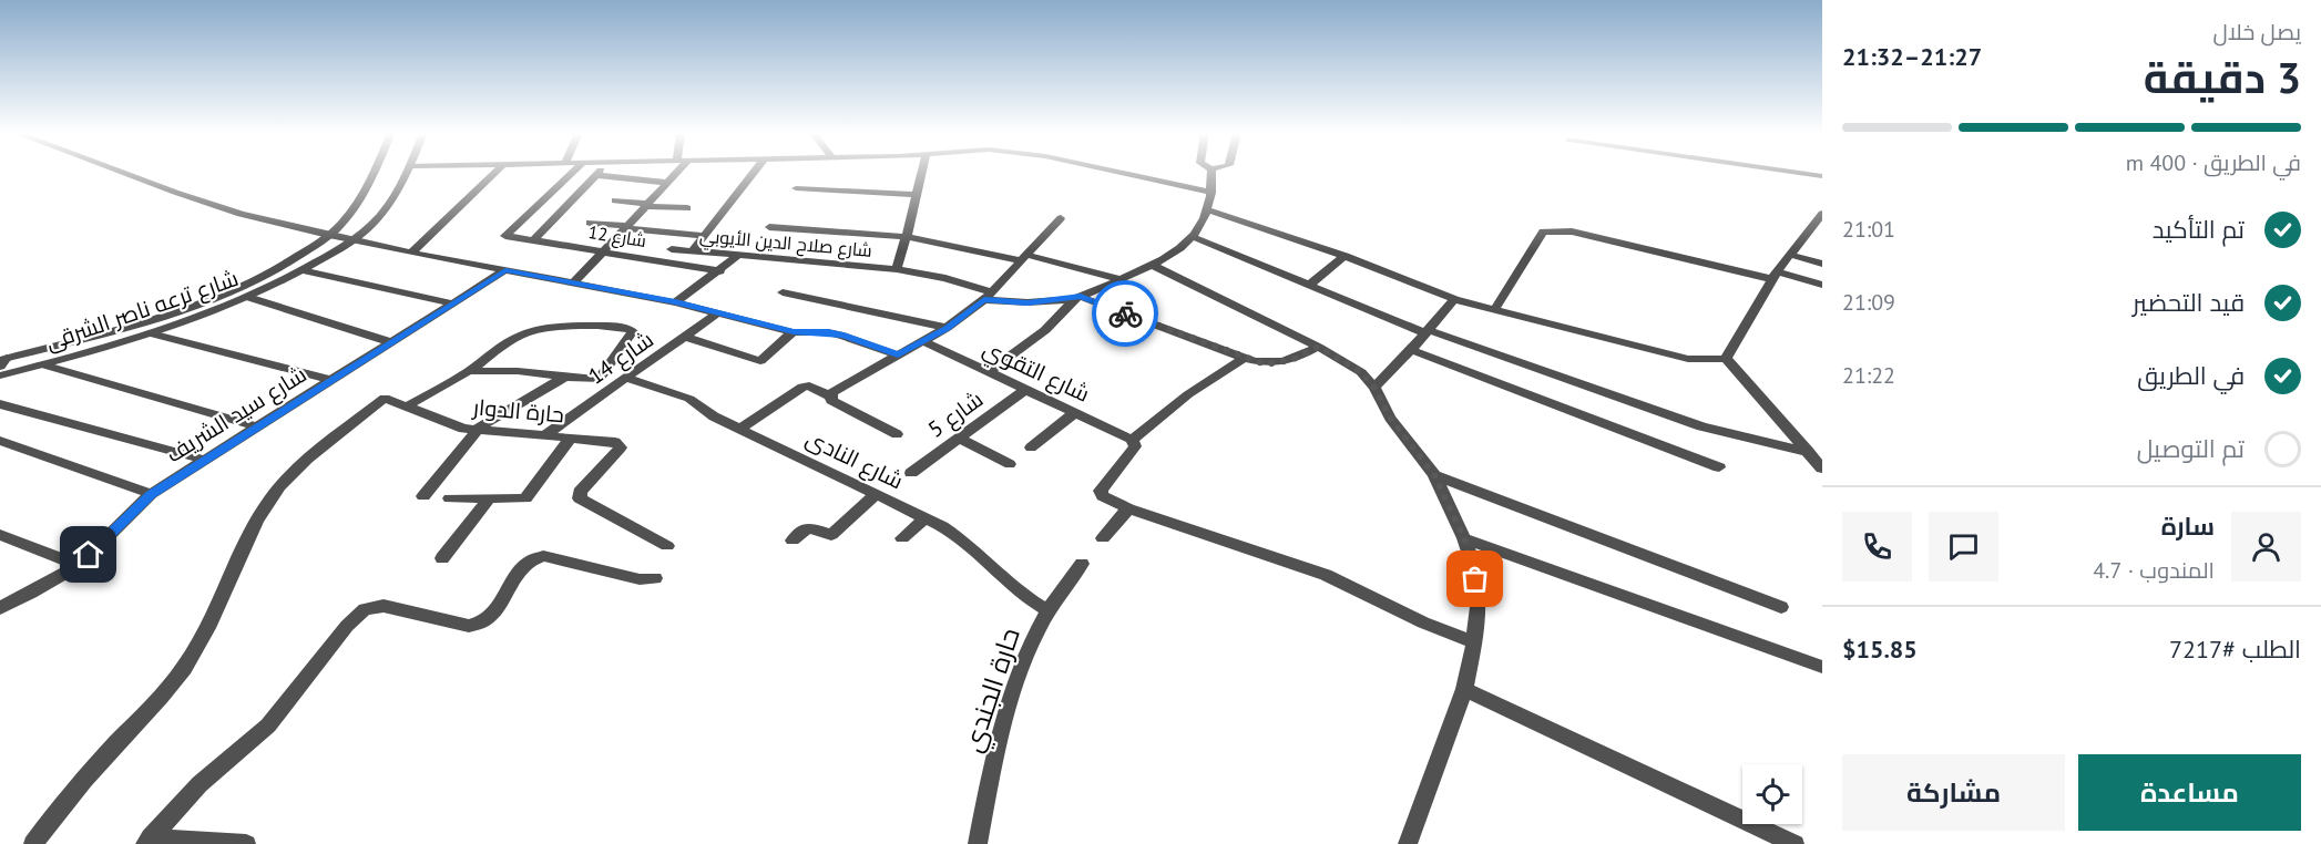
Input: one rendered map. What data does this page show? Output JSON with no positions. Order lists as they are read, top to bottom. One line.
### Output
{"streets":{"street":["شارع 12","شارع صلاح الدين الأيوبي","شارع ترعه ناصر الشرقى","شارع 14","شارع التقوي","حارة الدوار","شارع سيد الشريف","شارع 5","شارع النادى","حارة الجندي"]},"crossings":[["شارع 14","حارة الدوار"],["شارع 14","شارع النادى"],["شارع التقوي","شارع 5"],["شارع النادى","حارة الجندي"]],"page":{"heading":["3 دقيقة","يصل خلال","21:27–21:32"],"panel":["سارة","المندوب · 4.7","الطلب #7217","$15.85"],"bar":"في الطريق · 400 m","list":[["تم التأكيد","21:01"],["قيد التحضير","21:09"],["في الطريق","21:22"],"تم التوصيل"],"buttons":["مساعدة","مشاركة"]}}
